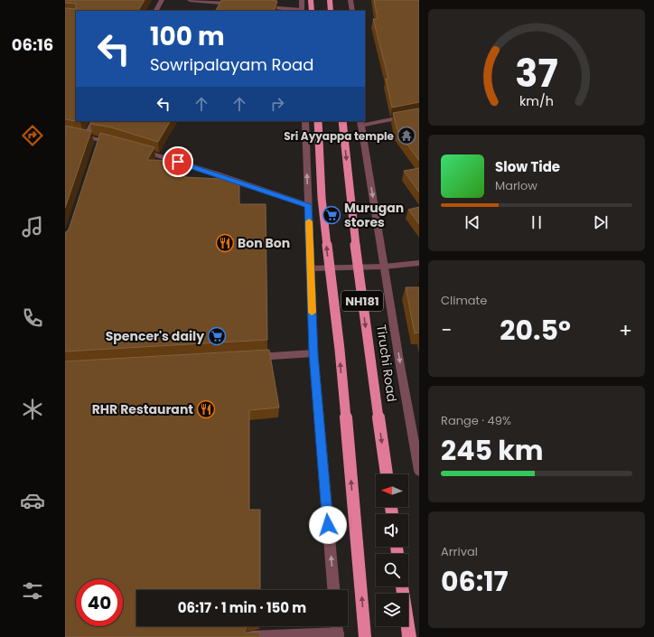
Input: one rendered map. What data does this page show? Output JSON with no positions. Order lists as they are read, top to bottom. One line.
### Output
{"streets":{"highway":["NH181","Tiruchi Road"]},"places":{"temple":["Sri Ayyappa temple"],"supermarket":["Murugan stores","Spencer's daily"],"restaurant":["Bon Bon","RHR Restaurant"]},"north":"left","page":{"tabs":"06:16","turn":["100 m","Sowripalayam Road"],"song":["Slow Tide","Marlow"],"tile":["Climate",["Range · 49%","245 km"],["Arrival","06:17"]],"heat":["−","20.5°","+"],"limit":"40","trip":"06:17 · 1 min · 150 m","gauge":["37","km/h"]}}
